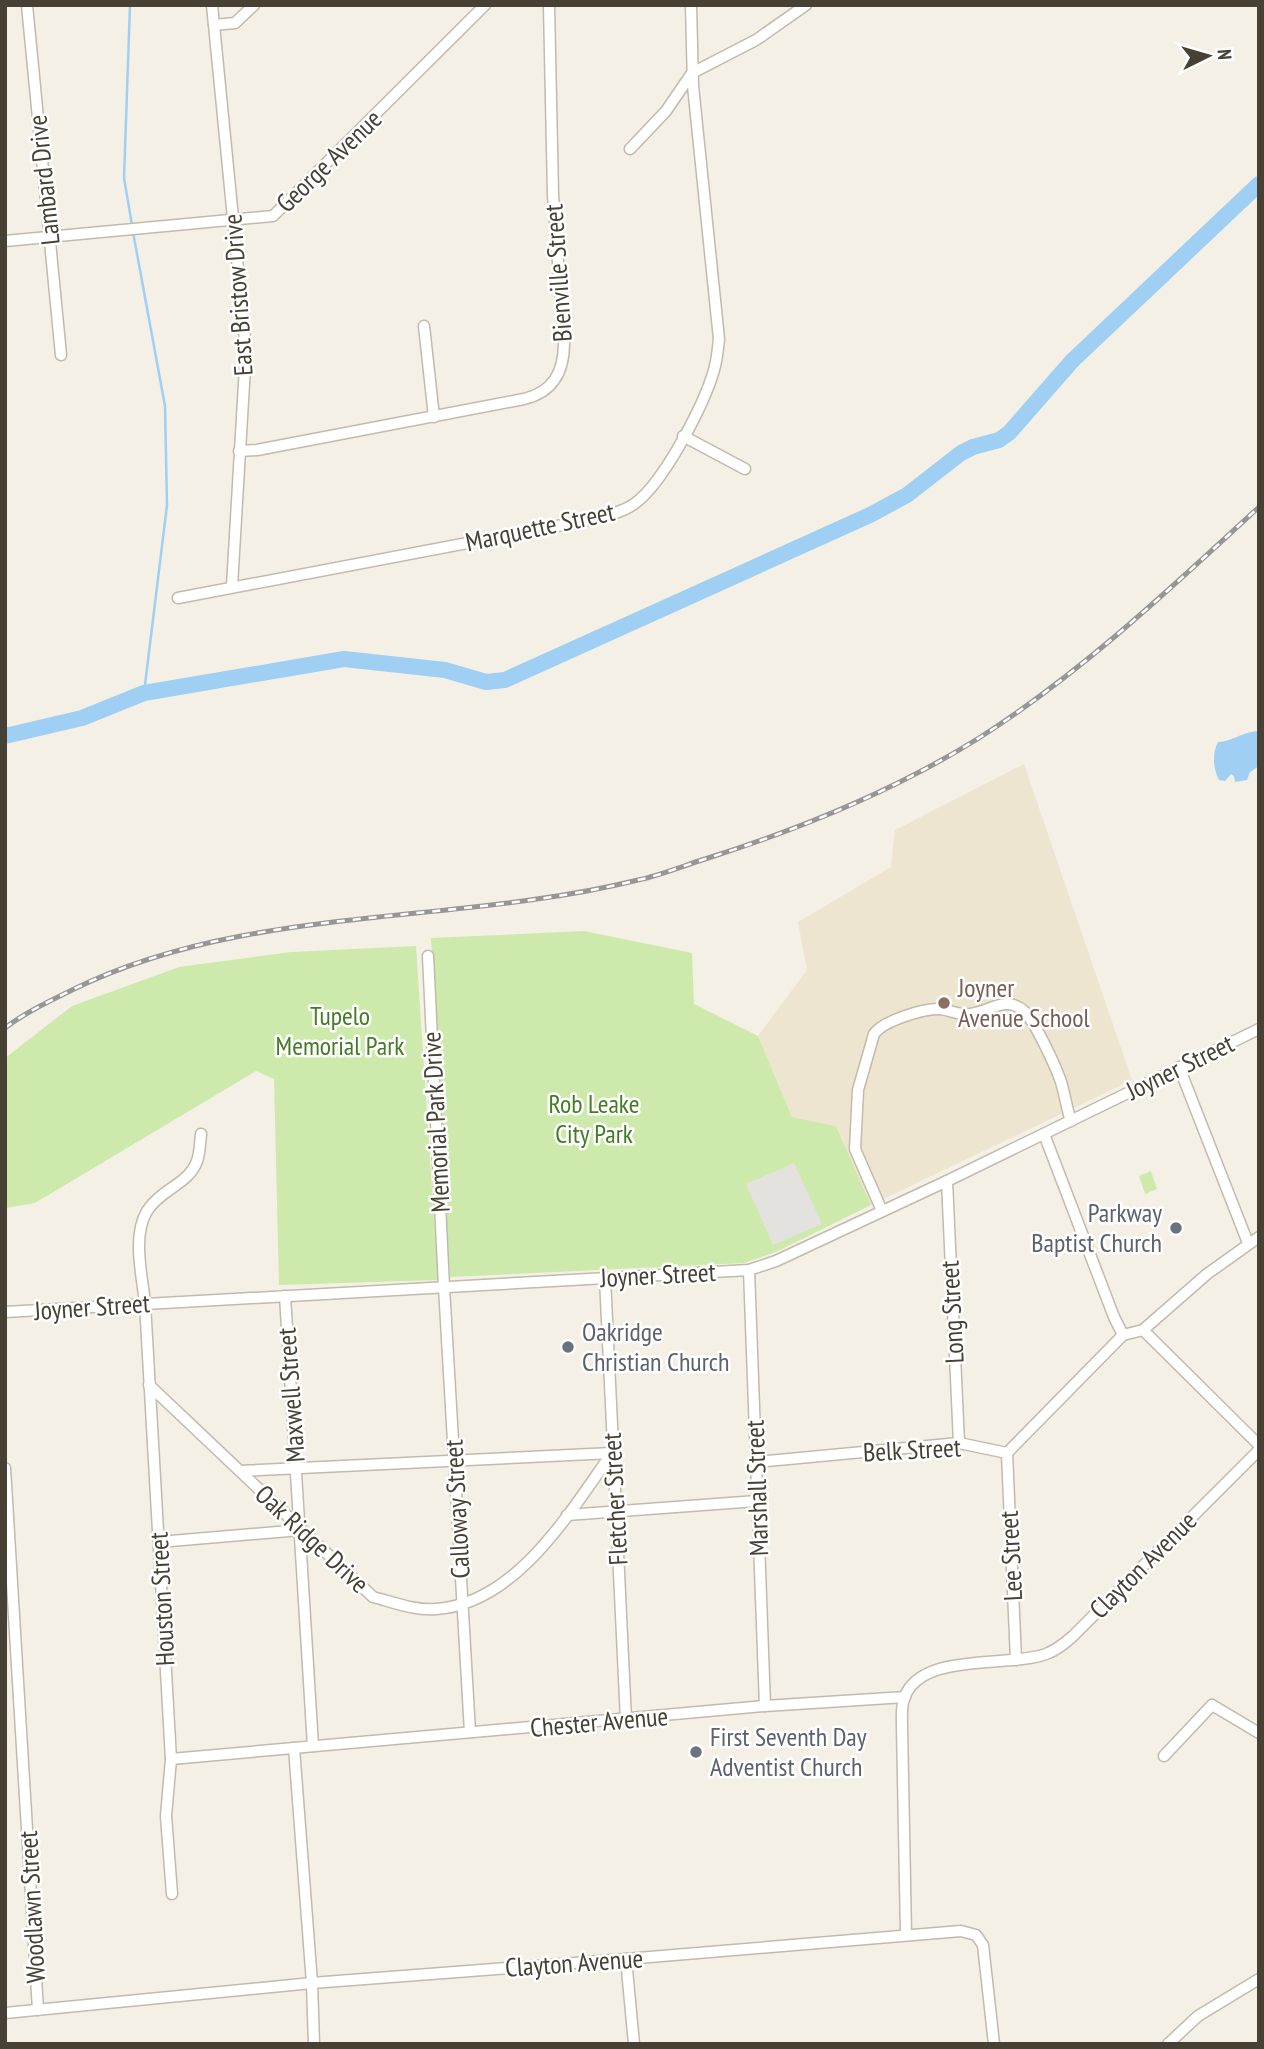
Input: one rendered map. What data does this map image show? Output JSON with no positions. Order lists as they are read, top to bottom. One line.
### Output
{"streets":{"street":["George Avenue","Lambard Drive","Bienville Street","East Bristow Drive","Marquette Street","Joyner Street","Memorial Park Drive","Long Street","Maxwell Street","Belk Street","Marshall Street","Fletcher Street","Calloway Street","Oak Ridge Drive","Lee Street","Clayton Avenue","Houston Street","Chester Avenue","Woodlawn Street"]},"crossings":[["George Avenue","Lambard Drive"],["George Avenue","East Bristow Drive"],["Bienville Street","East Bristow Drive"],["East Bristow Drive","Marquette Street"],["Joyner Street","Memorial Park Drive"],["Joyner Street","Long Street"],["Joyner Street","Maxwell Street"],["Joyner Street","Marshall Street"],["Joyner Street","Fletcher Street"],["Joyner Street","Calloway Street"],["Joyner Street","Houston Street"],["Memorial Park Drive","Calloway Street"],["Long Street","Belk Street"],["Maxwell Street","Oak Ridge Drive"],["Maxwell Street","Chester Avenue"],["Belk Street","Marshall Street"],["Belk Street","Lee Street"],["Marshall Street","Chester Avenue"],["Fletcher Street","Oak Ridge Drive"],["Fletcher Street","Chester Avenue"],["Calloway Street","Oak Ridge Drive"],["Calloway Street","Chester Avenue"],["Oak Ridge Drive","Houston Street"],["Lee Street","Clayton Avenue"],["Clayton Avenue","Woodlawn Street"],["Houston Street","Chester Avenue"]],"parks":["Tupelo Memorial Park","Rob Leake City Park"],"places":["Joyner Avenue School","Parkway Baptist Church","Oakridge Christian Church","First Seventh Day Adventist Church"],"north":"right"}
